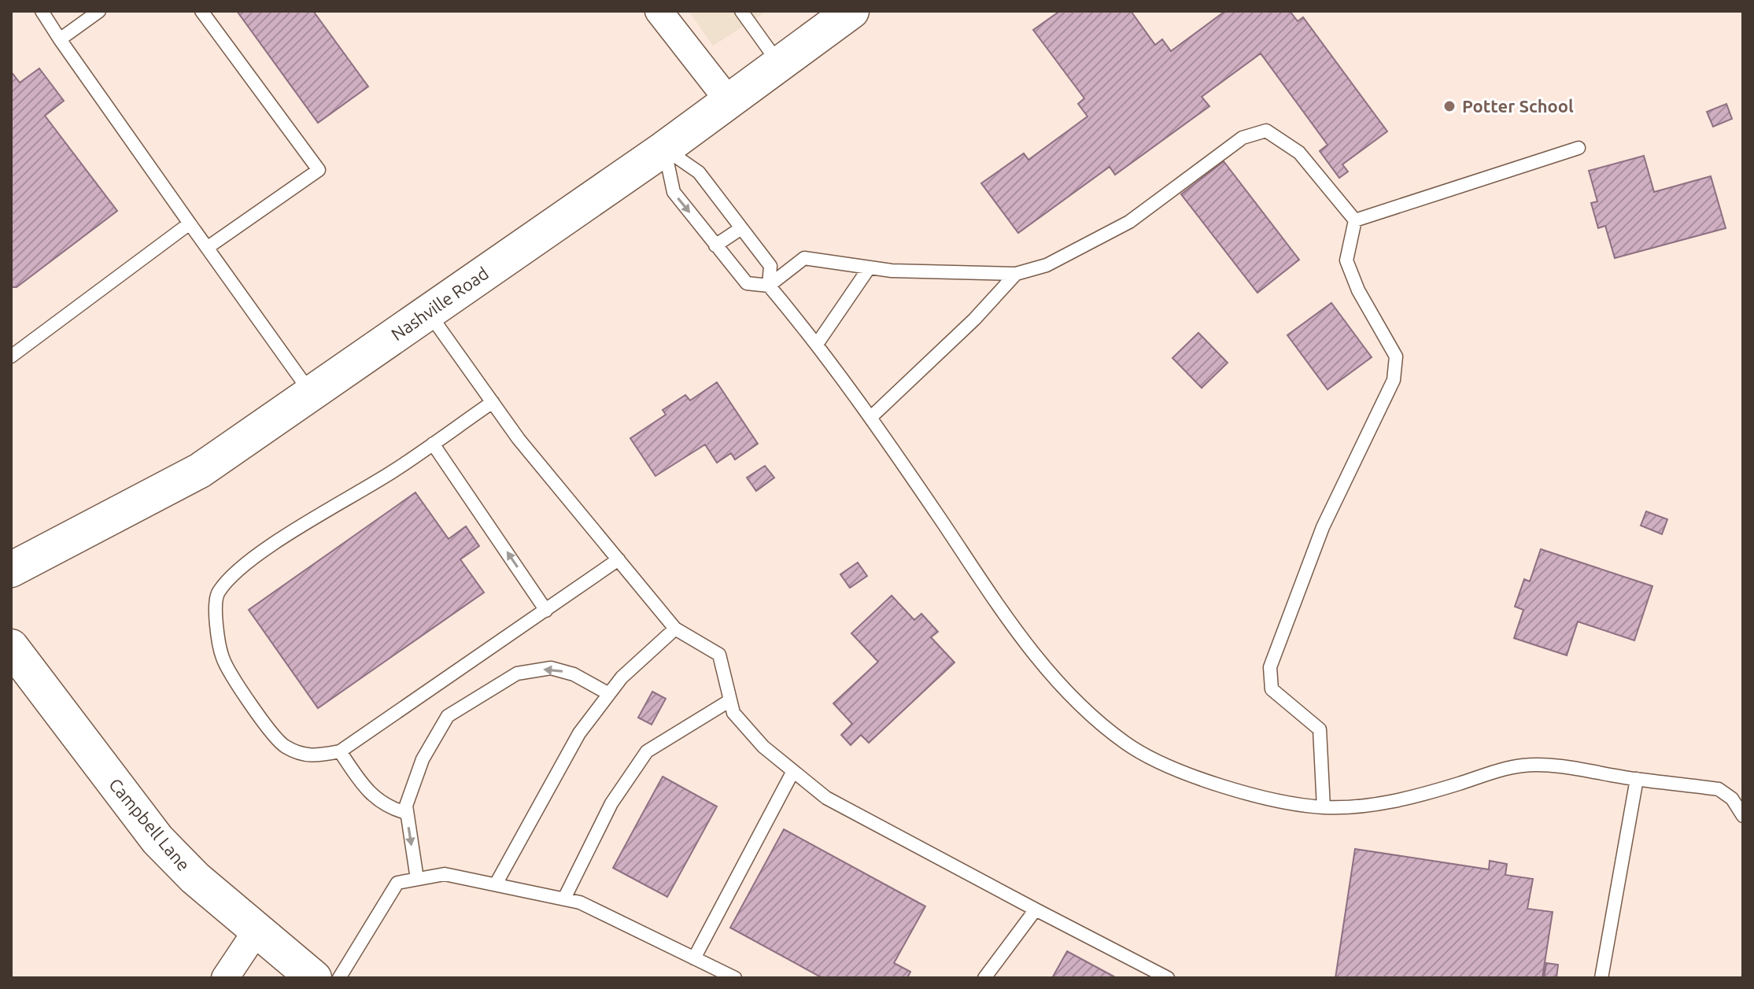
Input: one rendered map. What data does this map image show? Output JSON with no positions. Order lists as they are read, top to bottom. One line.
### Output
{"streets":{"main road":["Nashville Road","Campbell Lane"]},"places":["Potter School"]}
